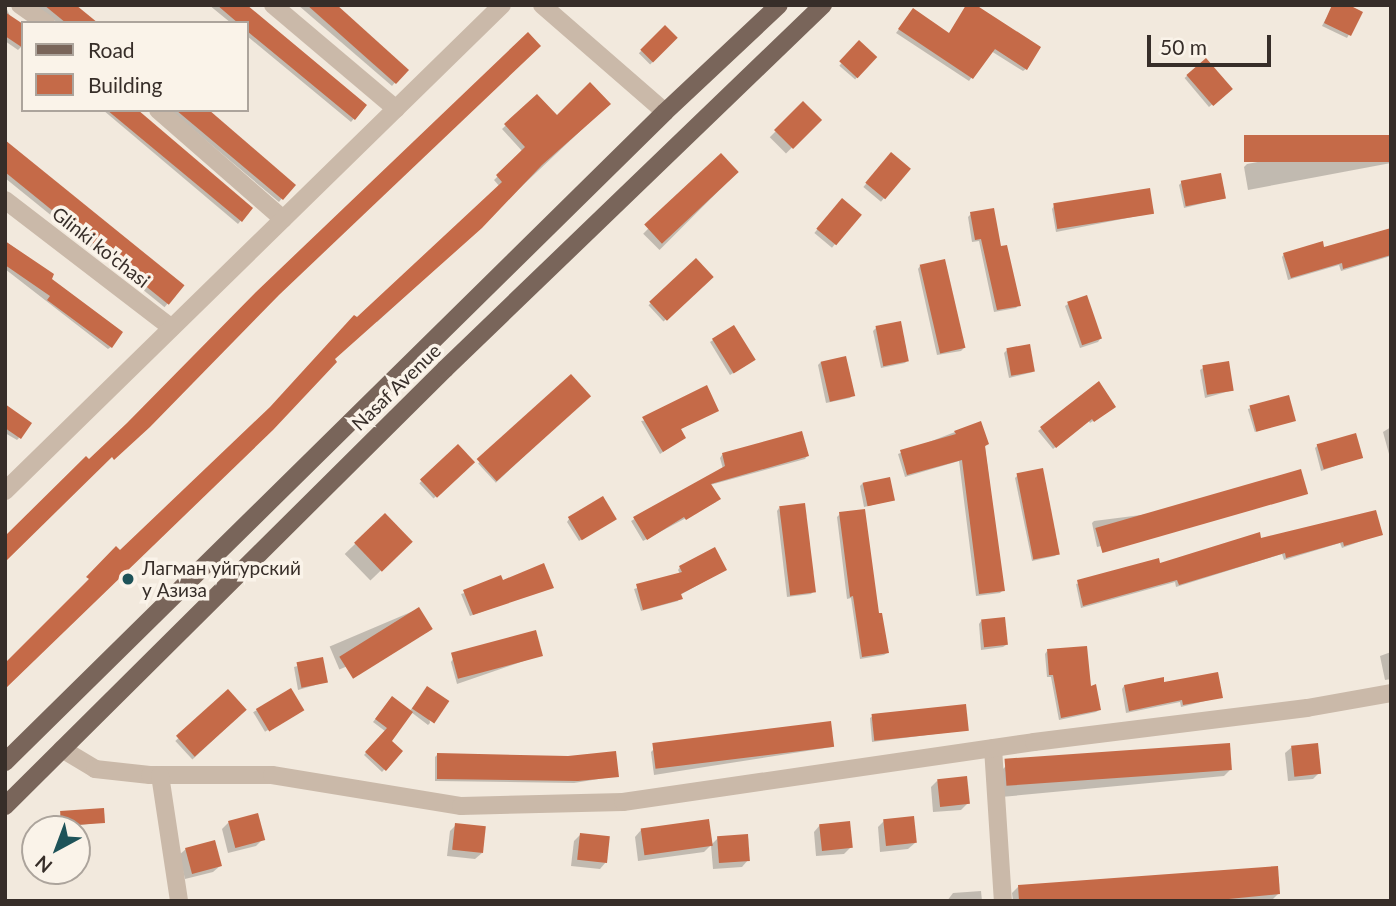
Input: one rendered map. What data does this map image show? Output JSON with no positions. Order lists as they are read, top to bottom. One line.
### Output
{"streets":{"main road":["Nasaf Avenue"],"street":["Glinki ko'chasi"]},"places":["Лагман уйгурский у Азиза"],"legend":["Road","Building"],"scale_bar":"50 m","north":"bottom left"}
